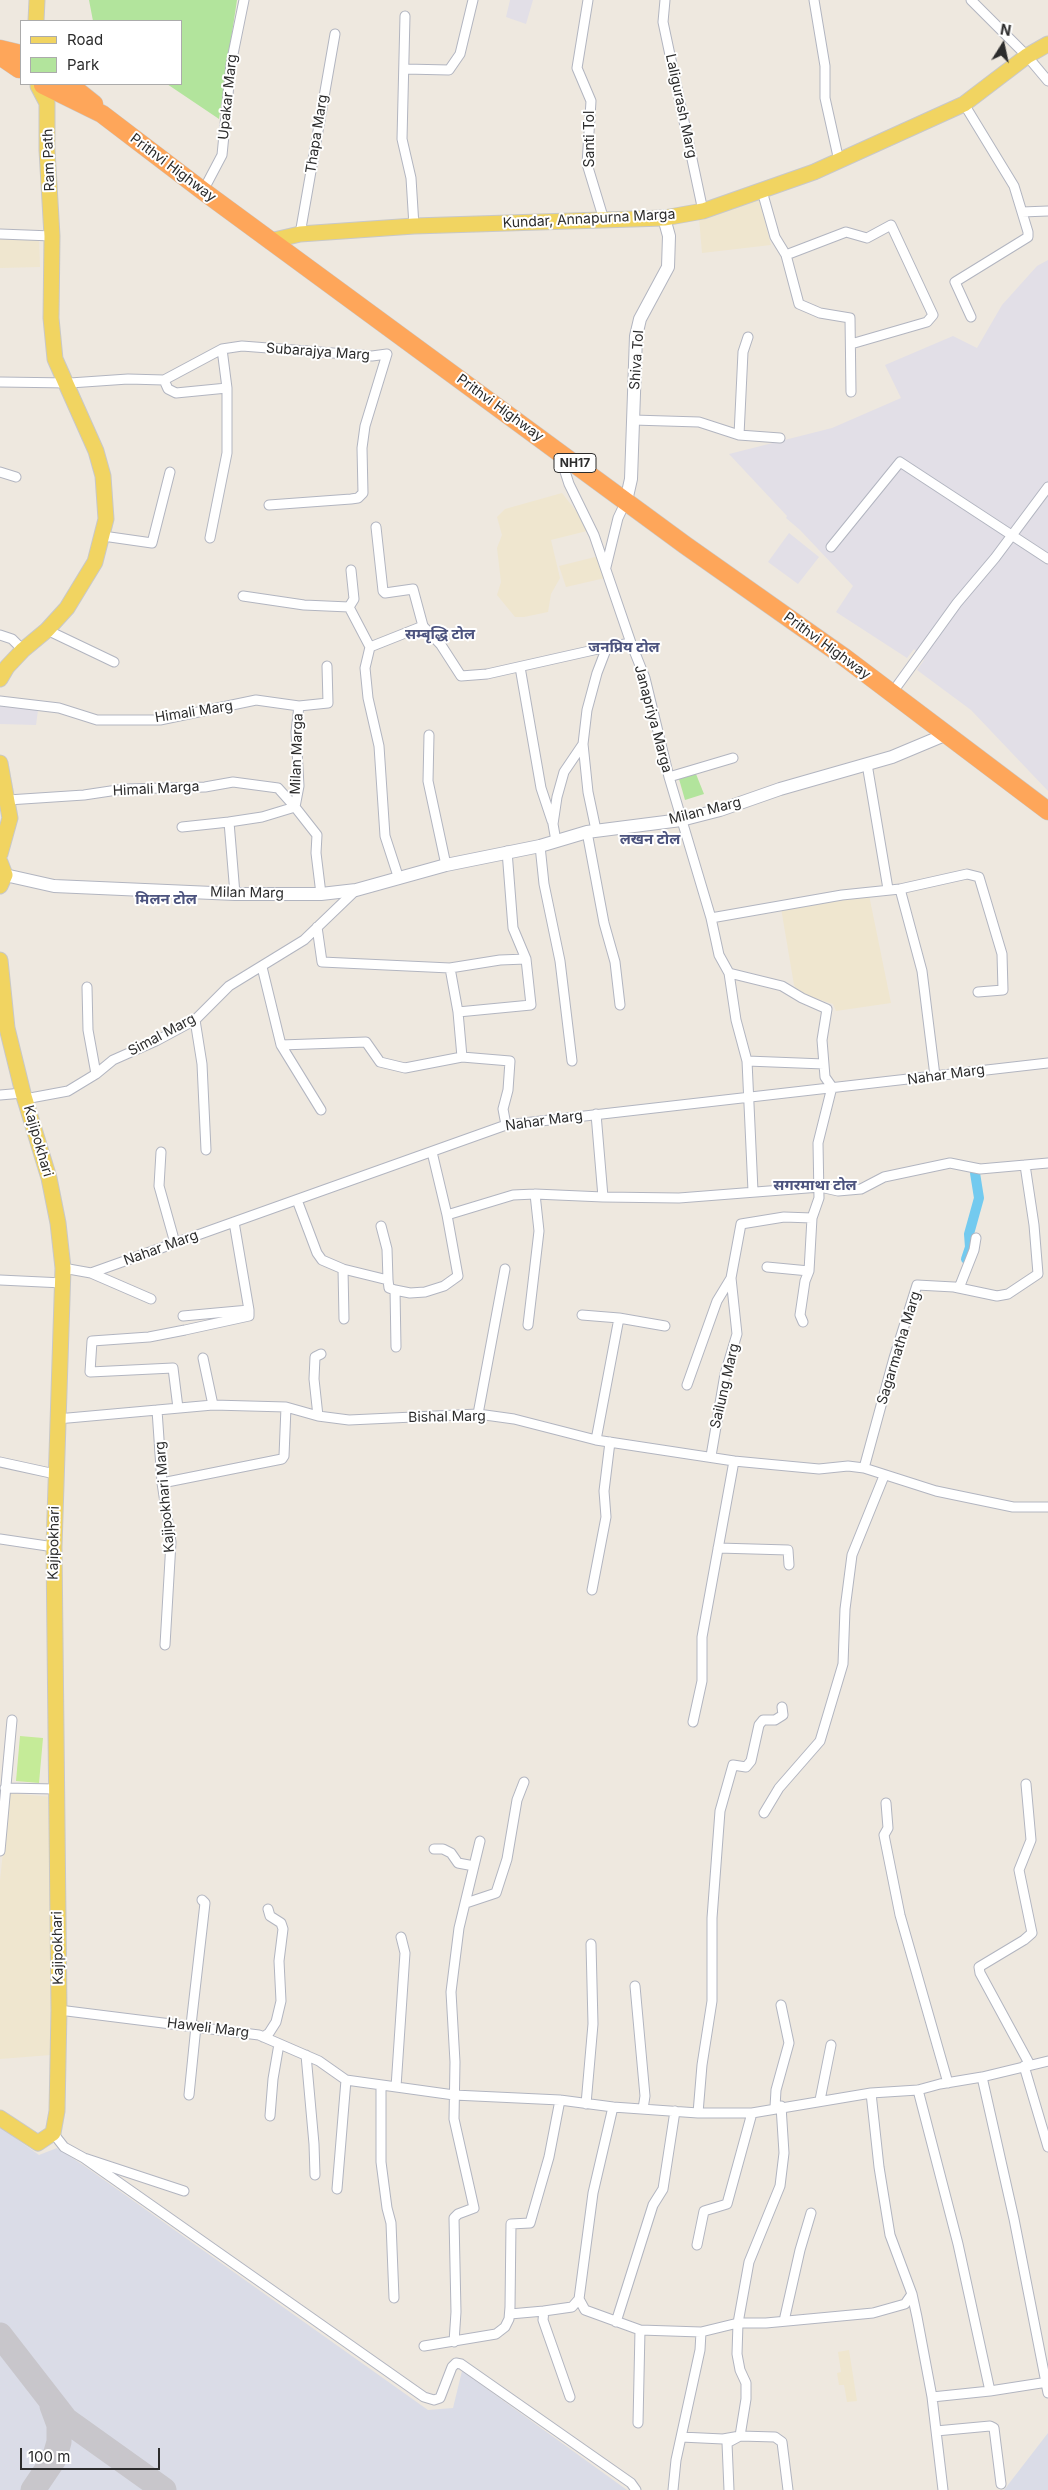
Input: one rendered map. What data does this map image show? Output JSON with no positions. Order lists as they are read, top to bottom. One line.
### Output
{"streets":{"highway":["Prithvi Highway","NH17"],"main road":["Ram Path","Kundar, Annapurna Marga","Shiva Tol","Milan Marg","Kajipokhari"],"street":["Upakar Marg","Laligurash Marg","Thapa Marg","Santi Tol","Subarajya Marg","Himali Marg","Janapriya Marga","Milan Marga","Himali Marga","Simal Marg","Nahar Marg","Sagarmatha Marg","Sailung Marg","Bishal Marg","Kajipokhari Marg","Haweli Marg"]},"crossings":[["Upakar Marg","Prithvi Highway"],["Laligurash Marg","Kundar, Annapurna Marga"],["Thapa Marg","Kundar, Annapurna Marga"],["Santi Tol","Kundar, Annapurna Marga"],["Ram Path","Subarajya Marg"],["Prithvi Highway","Kundar, Annapurna Marga"],["Prithvi Highway","Shiva Tol"],["Prithvi Highway","Janapriya Marga"],["Prithvi Highway","Milan Marg"],["Kundar, Annapurna Marga","Shiva Tol"],["Himali Marg","Milan Marga"],["Janapriya Marga","Milan Marg"],["Janapriya Marga","Nahar Marg"],["Milan Marga","Himali Marga"],["Milan Marga","Milan Marg"],["Milan Marg","Simal Marg"],["Simal Marg","Kajipokhari"],["Nahar Marg","Kajipokhari"],["Kajipokhari","Bishal Marg"],["Kajipokhari","Haweli Marg"],["Sagarmatha Marg","Bishal Marg"],["Sailung Marg","Bishal Marg"],["Bishal Marg","Kajipokhari Marg"]],"districts":["सम्बृद्धि टोल","जनप्रिय टोल","लखन टोल","मिलन टोल","सगरमाथा टोल"],"legend":["Road","Park"],"scale_bar":"100 m","north":"top"}
